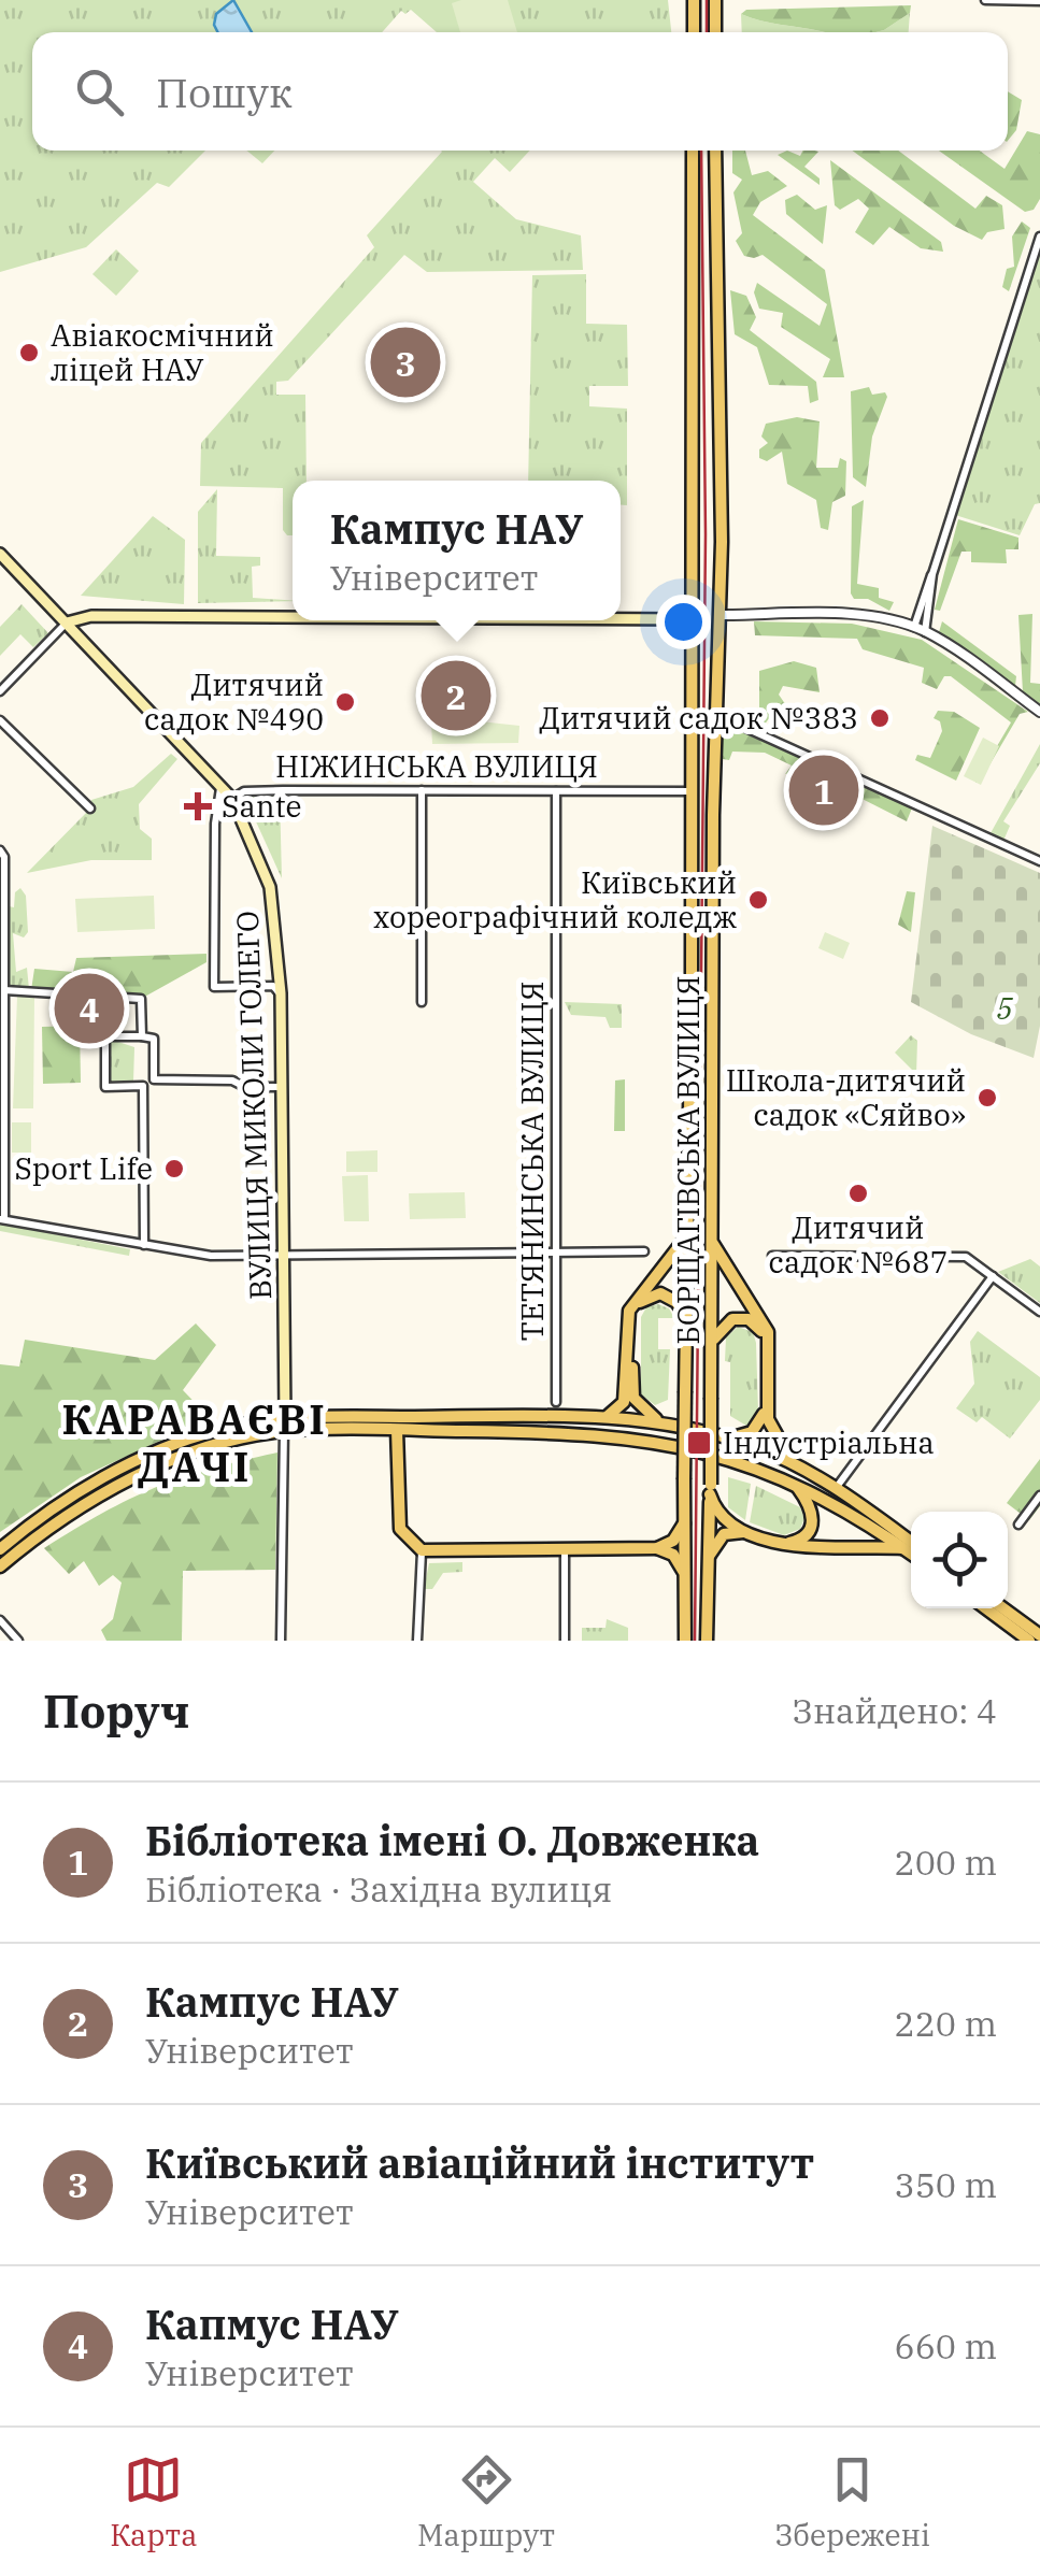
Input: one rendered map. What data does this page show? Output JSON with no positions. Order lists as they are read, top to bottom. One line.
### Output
{"streets":{"main road":["ВУЛИЦЯ МИКОЛИ ГОЛЕГО","БОРЩАГІВСЬКА ВУЛИЦЯ"],"street":["НІЖИНСЬКА ВУЛИЦЯ","ТЕТЯНИНСЬКА ВУЛИЦЯ"]},"crossings":[["НІЖИНСЬКА ВУЛИЦЯ","ВУЛИЦЯ МИКОЛИ ГОЛЕГО"],["НІЖИНСЬКА ВУЛИЦЯ","БОРЩАГІВСЬКА ВУЛИЦЯ"],["НІЖИНСЬКА ВУЛИЦЯ","ТЕТЯНИНСЬКА ВУЛИЦЯ"]],"districts":["КАРАВАЄВІ ДАЧІ"],"parks":["5"],"places":{"other":["Авіакосмічний ліцей НАУ","Дитячий садок №490","Дитячий садок №383","Київський хореографічний коледж","Школа-дитячий садок «Сяйво»","Sport Life","Дитячий садок №687"],"health":["Sante"],"transit":["Індустріальна"]},"page":{"search":"Пошук","pins":["3","2","1","4"],"popup":["Кампус НАУ","Університет"],"heading":["Поруч","Знайдено: 4"],"list":[{"mark":"1","name":"Бібліотека імені О. Довженка","note":"Бібліотека · Західна вулиця","value":"200 m"},{"mark":"2","name":"Кампус НАУ","note":"Університет","value":"220 m"},{"mark":"3","name":"Київський авіаційний інститут","note":"Університет","value":"350 m"},{"mark":"4","name":"Капмус НАУ","note":"Університет","value":"660 m"}],"nav":["Карта","Маршрут","Збережені"]}}
